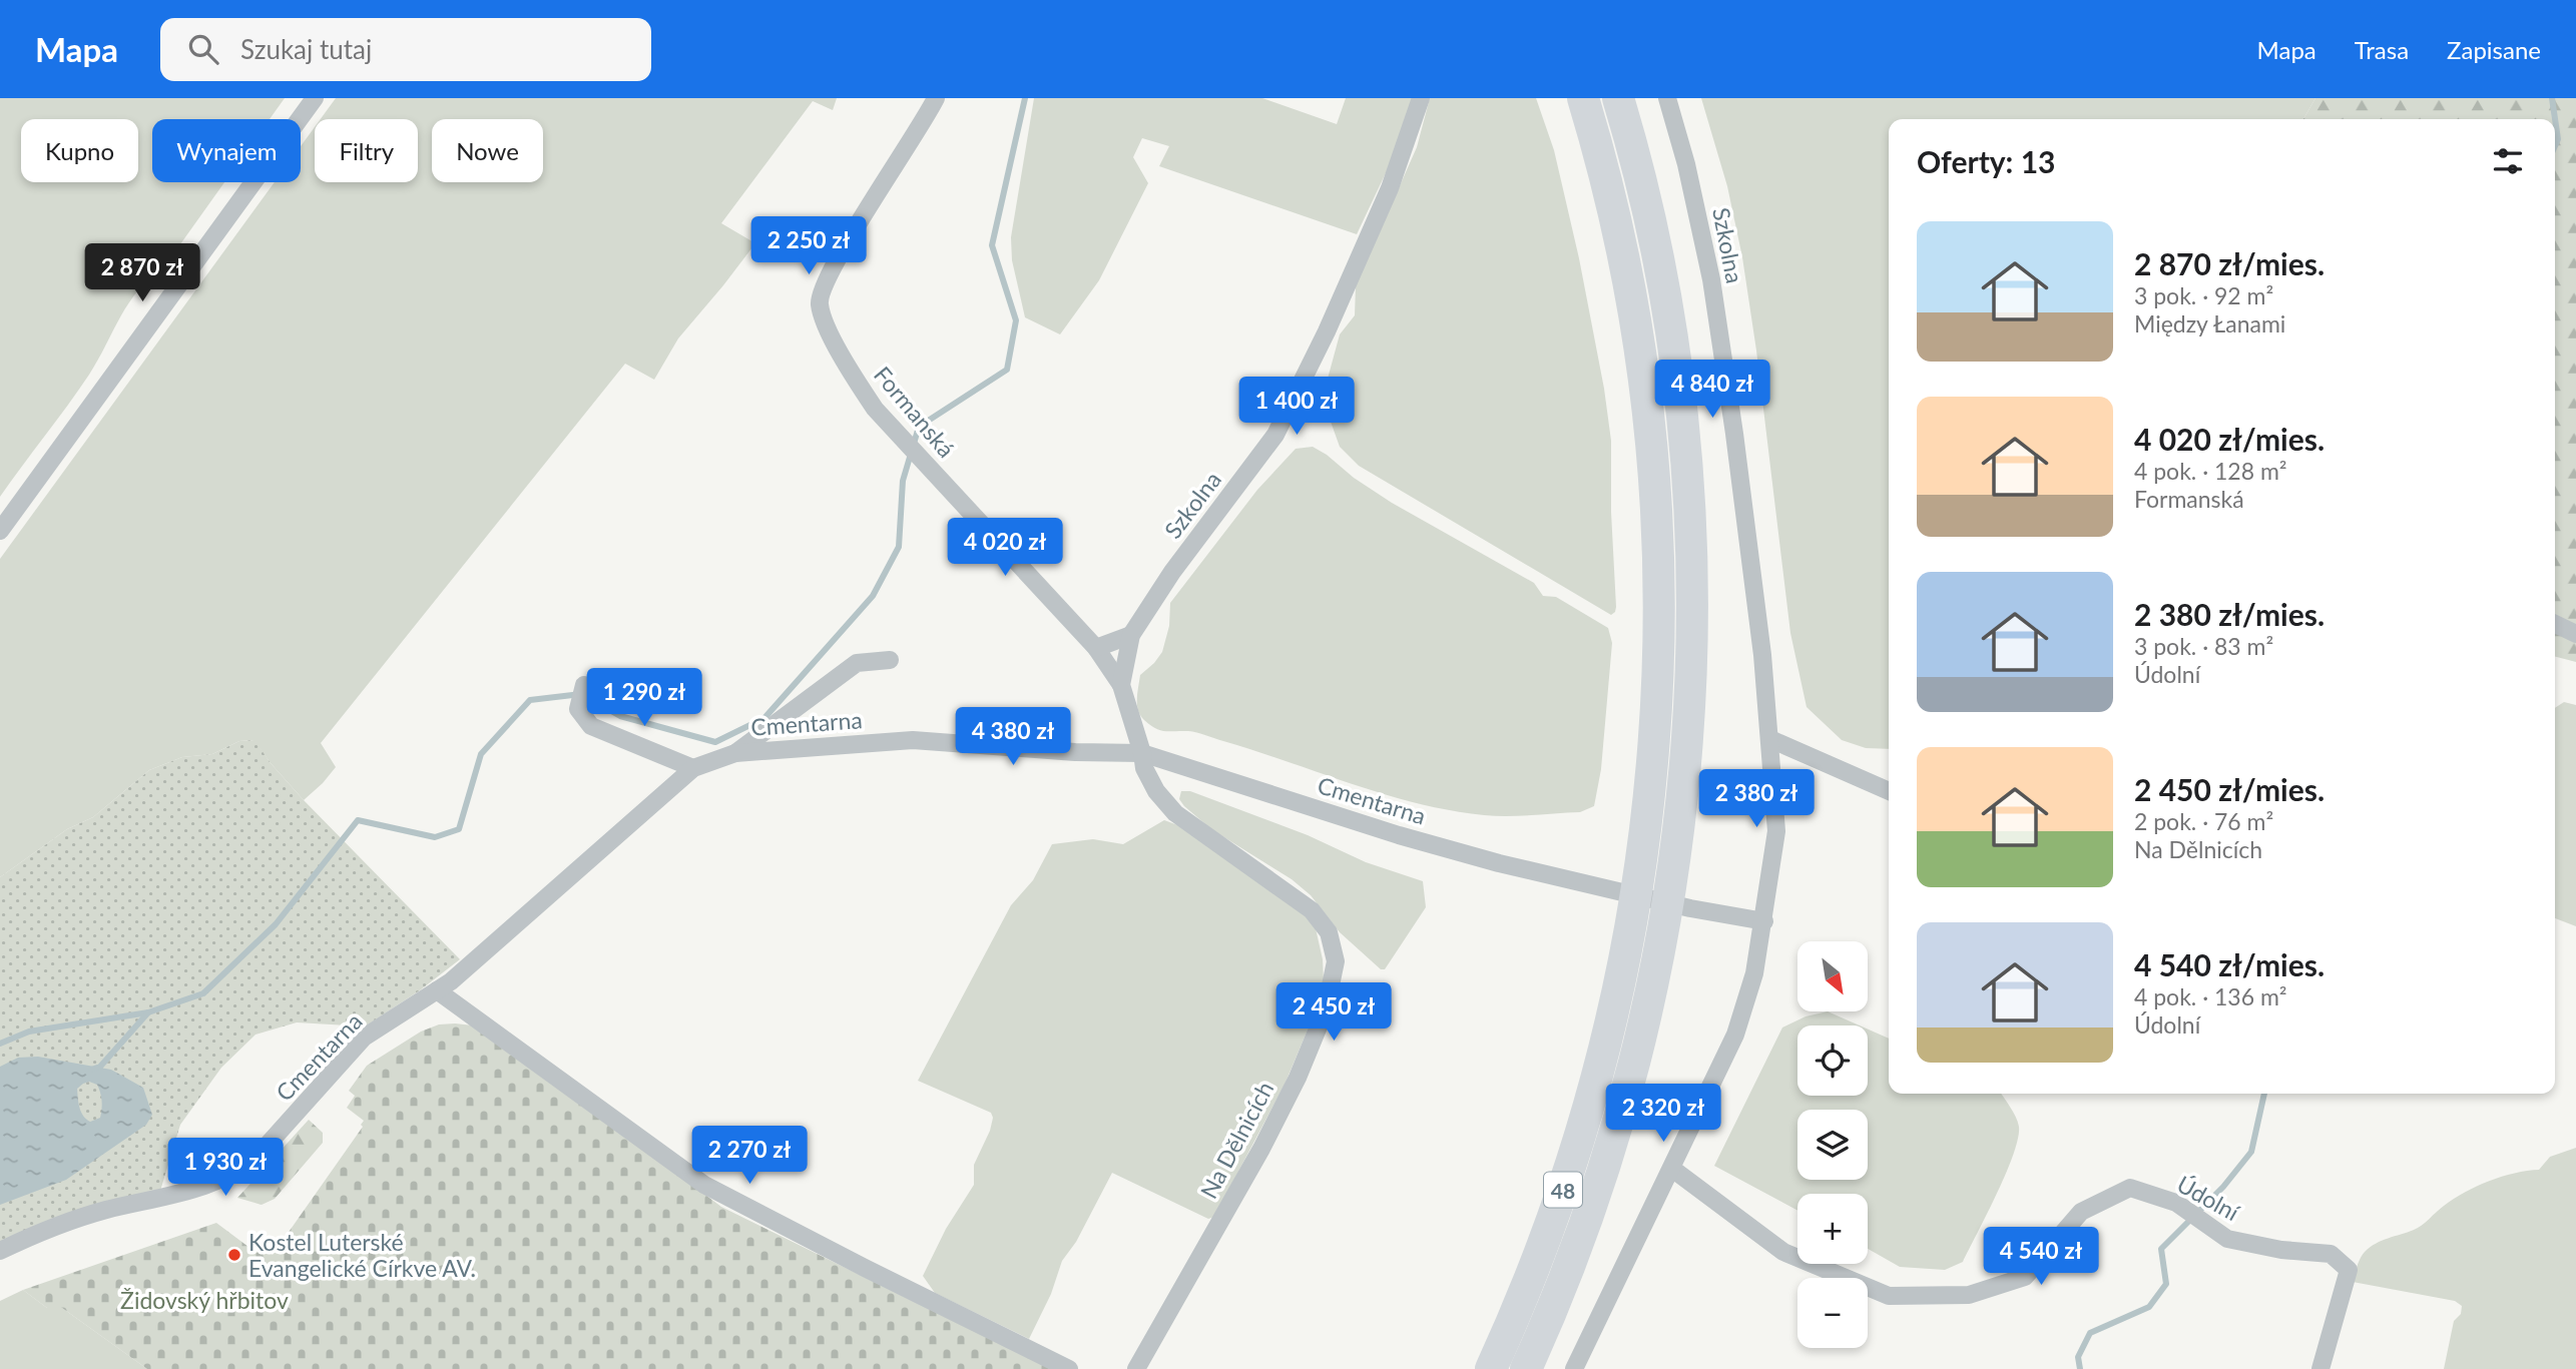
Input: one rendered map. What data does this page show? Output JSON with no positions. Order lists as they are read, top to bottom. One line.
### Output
{"streets":{"highway":["48"],"street":["Szkolna","Formanská","Cmentarna","Na Dělnicích","Údolní"]},"crossings":[["Szkolna","Formanská"],["Szkolna","Cmentarna"],["Szkolna","Na Dělnicích"],["Szkolna","Údolní"],["Cmentarna","Na Dělnicích"]],"parks":["Židovský hřbitov"],"places":["Kostel Luterské Evangelické Církve AV."],"north":"bottom right","page":{"header":"Mapa","search":"Szukaj tutaj","nav":["Mapa","Trasa","Zapisane"],"chip":["Kupno","Wynajem","Filtry","Nowe"],"heading":"Oferty: 13","list":[{"name":"2 870 zł/mies.","note":"3 pok. · 92 m² · Między Łanami"},{"name":"4 020 zł/mies.","note":"4 pok. · 128 m² · Formanská"},{"name":"2 380 zł/mies.","note":"3 pok. · 83 m² · Údolní"},{"name":"2 450 zł/mies.","note":"2 pok. · 76 m² · Na Dělnicích"},{"name":"4 540 zł/mies.","note":"4 pok. · 136 m² · Údolní"}],"price":["2 250 zł","2 870 zł","4 840 zł","1 400 zł","4 020 zł","1 290 zł","4 380 zł","2 380 zł","2 450 zł","2 320 zł","2 270 zł","1 930 zł","4 540 zł"],"map_buttons":["+","−"]}}
